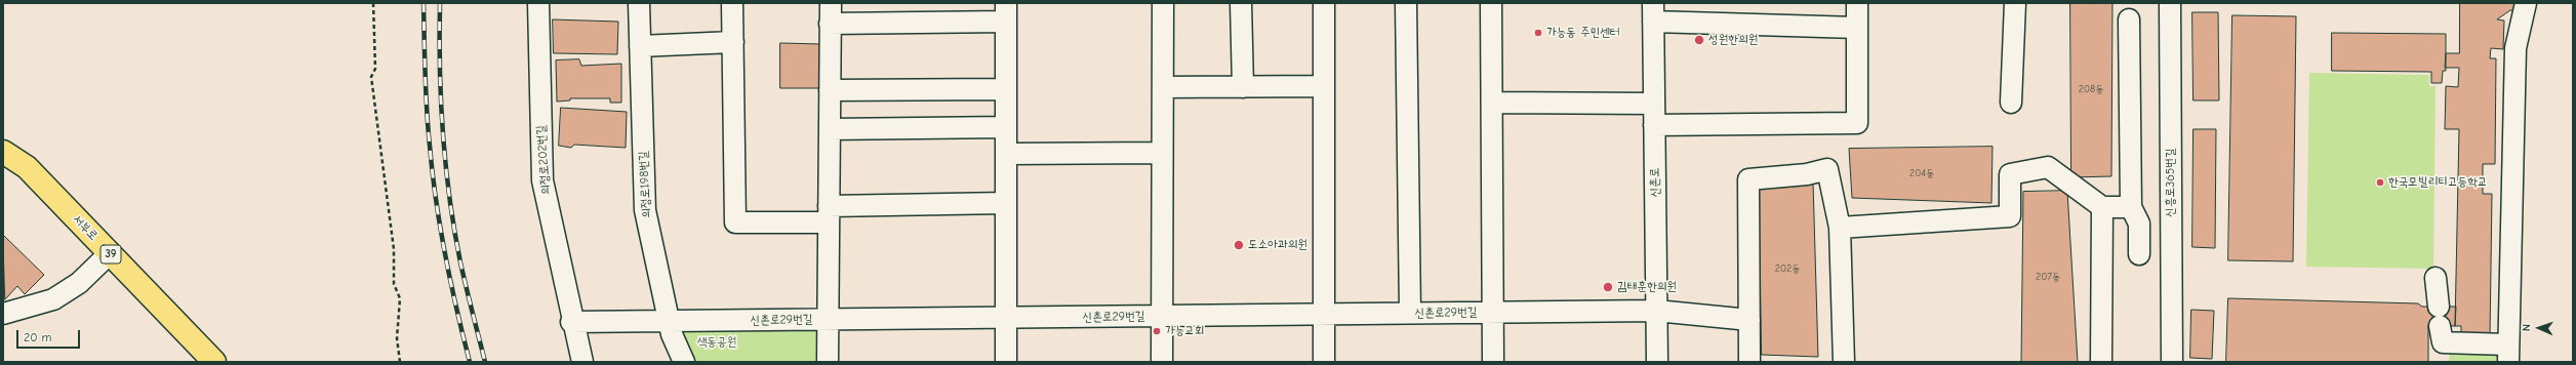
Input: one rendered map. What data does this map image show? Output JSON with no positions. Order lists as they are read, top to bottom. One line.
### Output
{"streets":{"main road":["서부로","39"],"street":["의정로202번길","신촌로","신흥로365번길","의정로198번길","신촌로29번길"]},"crossings":[["의정로202번길","신촌로29번길"],["신촌로","신촌로29번길"],["의정로198번길","신촌로29번길"]],"parks":["색동공원"],"places":["가능동 주민센터","성원한의원","한국모빌리티고등학교","도소아과의원","김태훈한의원","가능교회"],"house_numbers":["208동","204동","202동","207동"],"scale_bar":"20 m","north":"left"}
